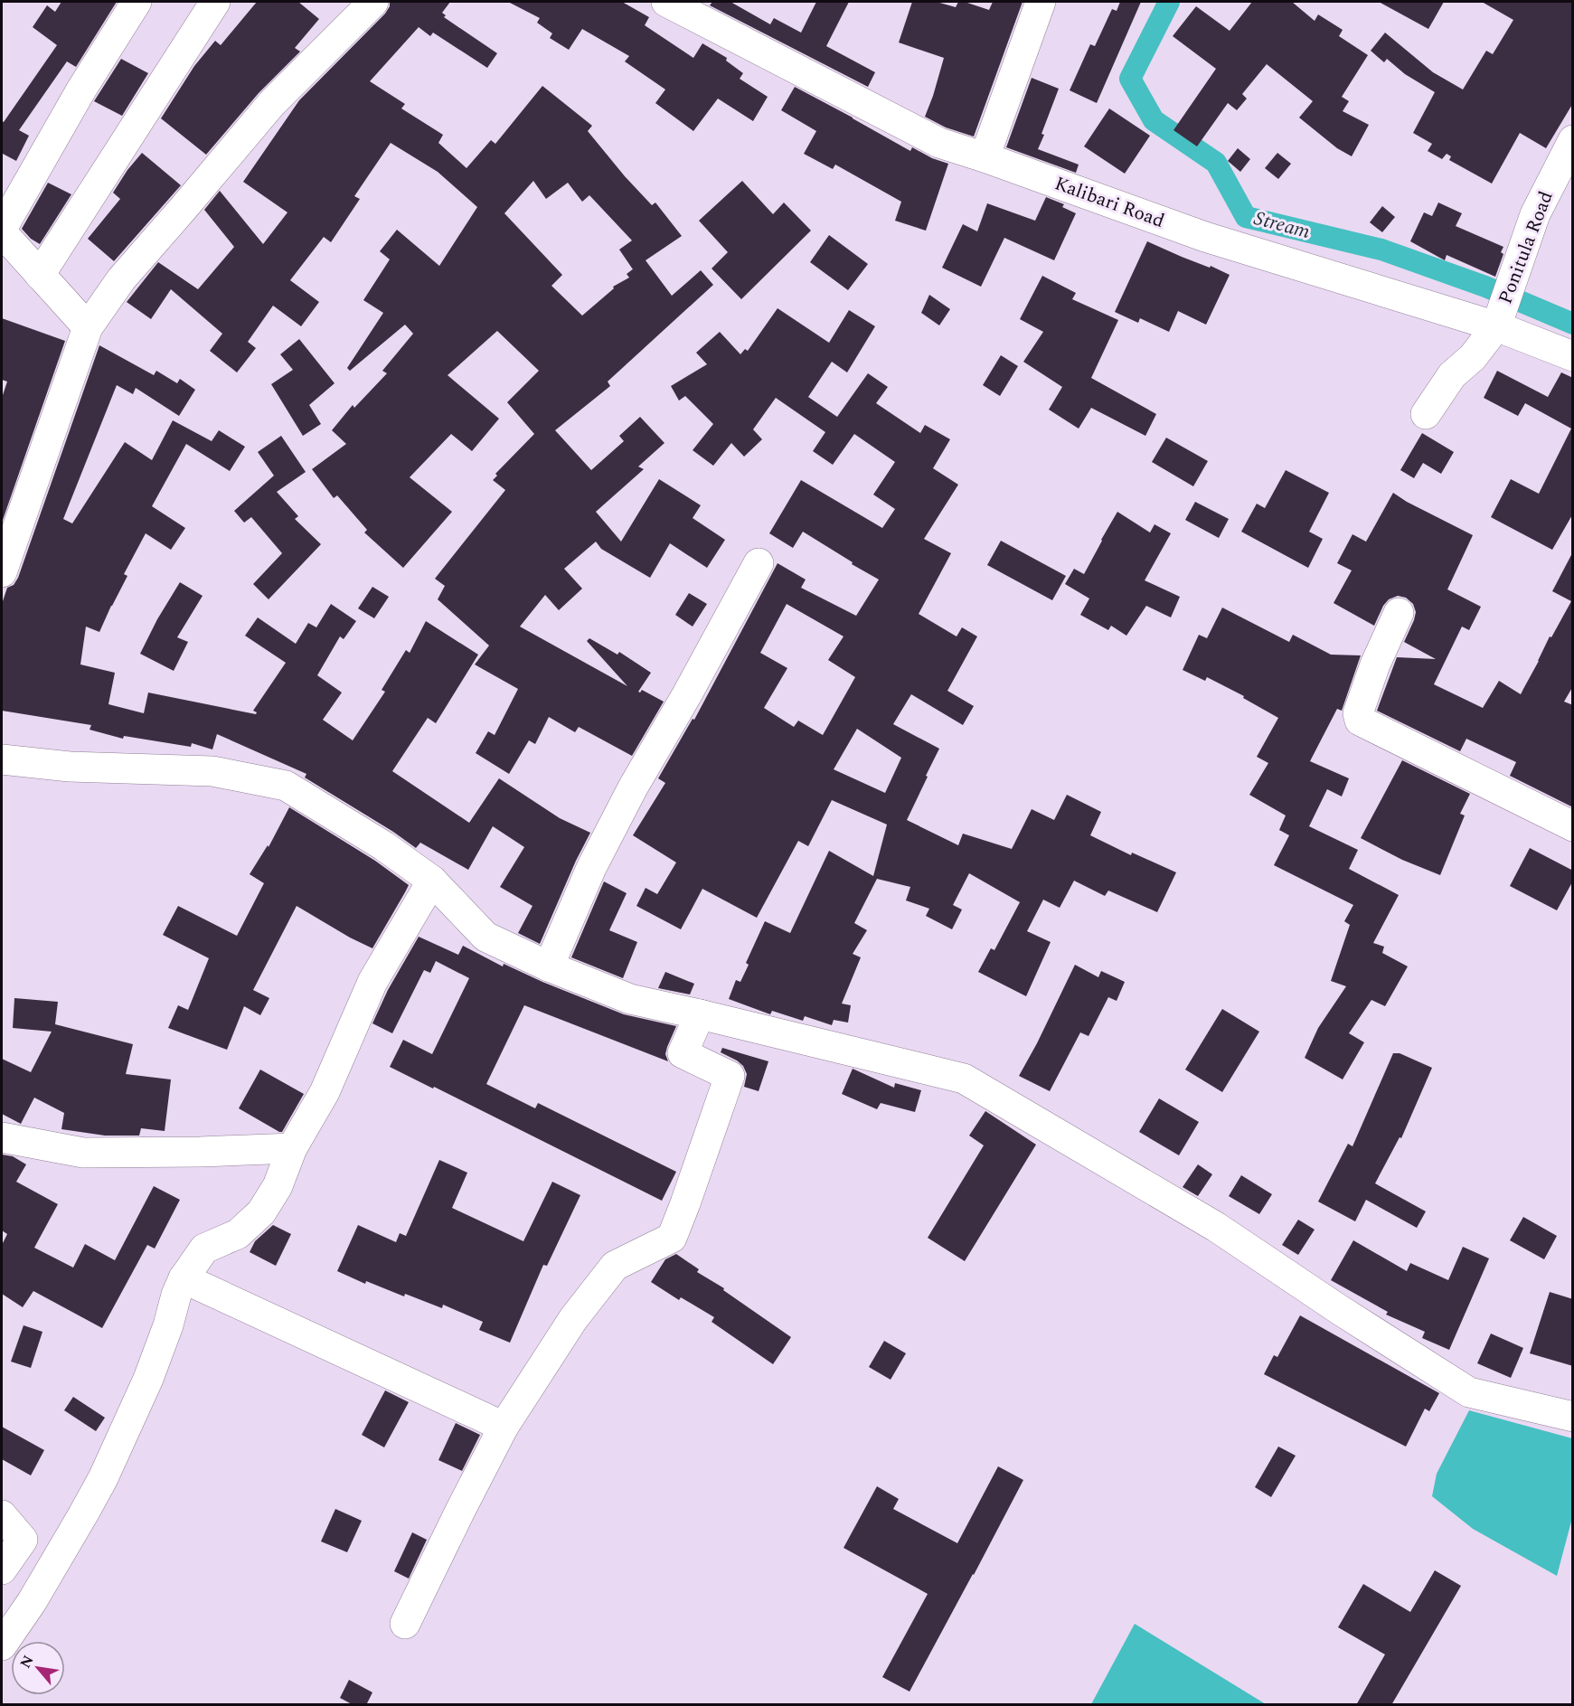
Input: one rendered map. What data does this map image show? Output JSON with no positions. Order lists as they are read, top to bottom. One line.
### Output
{"streets":{"street":["Kalibari Road","Ponitula Road"]},"crossings":[["Kalibari Road","Ponitula Road"]],"water":["Stream"],"north":"top left"}
